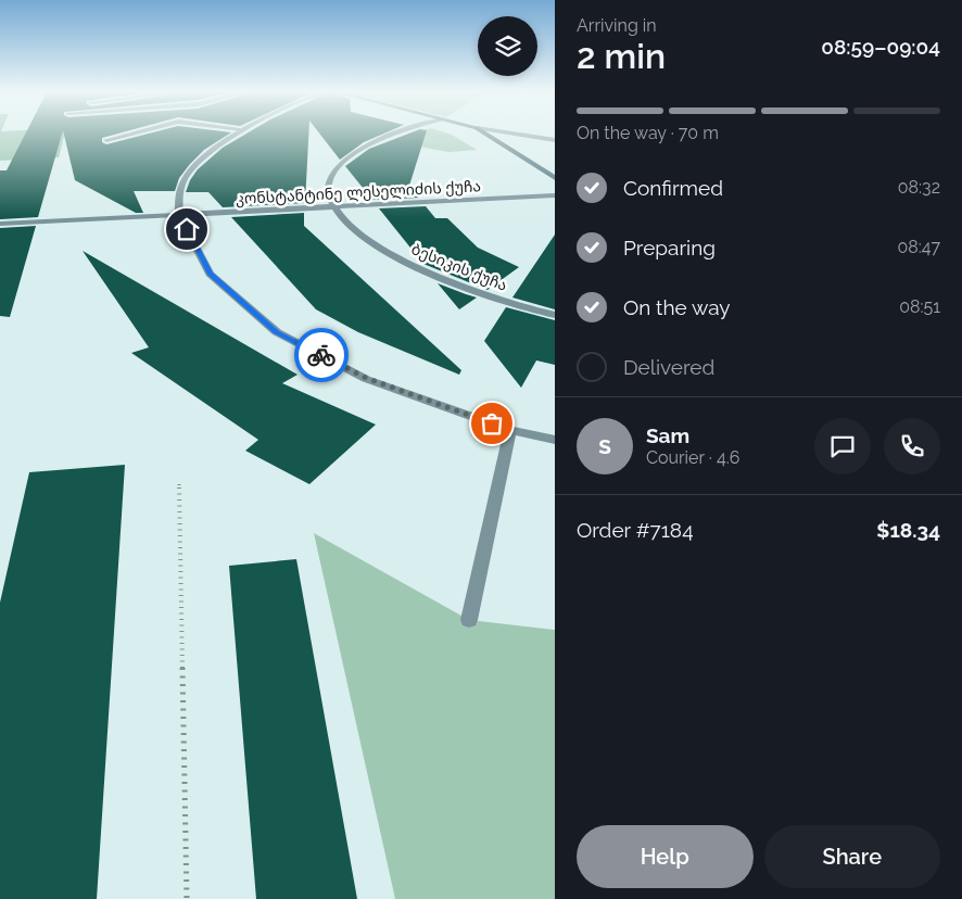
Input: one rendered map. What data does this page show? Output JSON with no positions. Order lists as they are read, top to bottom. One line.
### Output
{"streets":{"street":["კონსტანტინე ლესელიძის ქუჩა","ბესიკის ქუჩა"]},"crossings":[["კონსტანტინე ლესელიძის ქუჩა","ბესიკის ქუჩა"]],"page":{"heading":["2 min","Arriving in","08:59–09:04"],"panel":["Sam","Courier · 4.6","Order #7184","$18.34"],"bar":"On the way · 70 m","list":[["Confirmed","08:32"],["Preparing","08:47"],["On the way","08:51"],"Delivered"],"round":"S","buttons":["Help","Share"]}}
